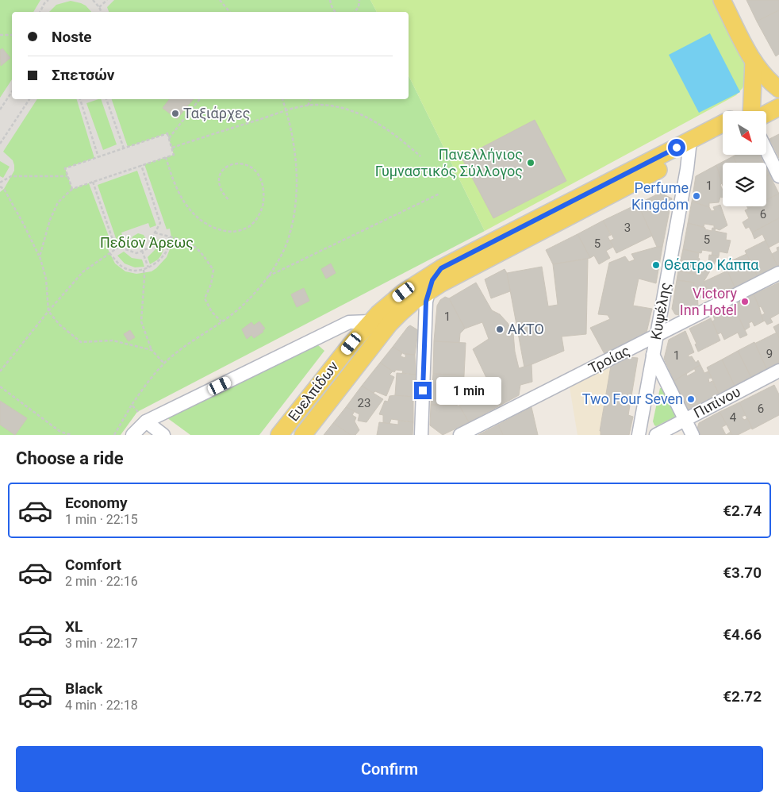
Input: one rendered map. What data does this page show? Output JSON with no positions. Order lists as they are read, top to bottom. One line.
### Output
{"streets":{"main road":["Ευελπίδων"],"street":["Κυψέλης","Τροίας","Πιπίνου"]},"crossings":[["Κυψέλης","Τροίας"],["Κυψέλης","Ευελπίδων"]],"parks":["Πεδίον Άρεως"],"places":["Ταξιάρχες","Πανελλήνιος Γυμναστικός Σύλλογος","Perfume Kingdom","Θέατρο Κάππα","Victory Inn Hotel","ΑΚΤΟ","Two Four Seven"],"house_numbers":["1","6","3","5","5","1","9","1","23","6","4"],"north":"bottom right","page":{"banner":["Noste","Σπετσών"],"bubble":"1 min","heading":"Choose a ride","list":[{"name":"Economy","note":"1 min · 22:15","value":"€2.74"},{"name":"Comfort","note":"2 min · 22:16","value":"€3.70"},{"name":"XL","note":"3 min · 22:17","value":"€4.66"},{"name":"Black","note":"4 min · 22:18","value":"€2.72"}],"buttons":"Confirm"}}
